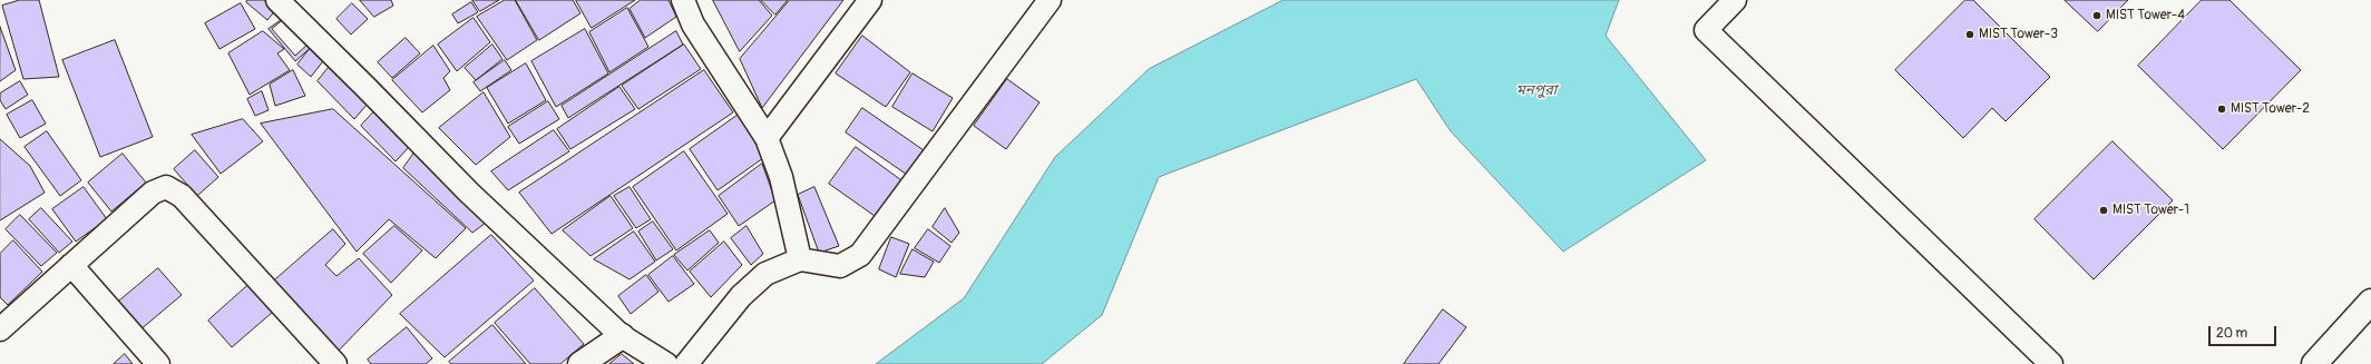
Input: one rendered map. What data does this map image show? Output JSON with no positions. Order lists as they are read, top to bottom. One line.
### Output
{"water":["মনপুরা"],"places":["MIST Tower-4","MIST Tower-3","MIST Tower-2","MIST Tower-1"],"scale_bar":"20 m"}
